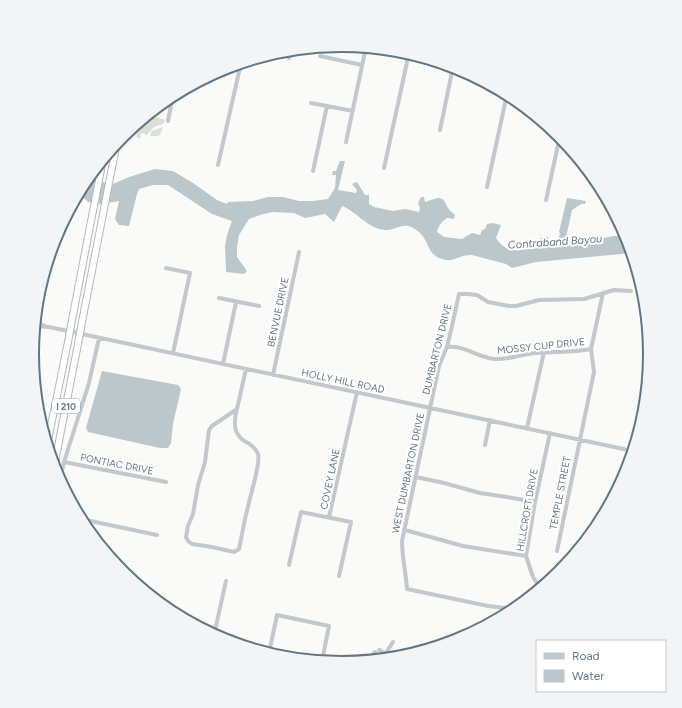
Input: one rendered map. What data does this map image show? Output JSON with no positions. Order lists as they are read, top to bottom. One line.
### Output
{"streets":{"highway":["I 210"],"street":["BENVUE DRIVE","MOSSY CUP DRIVE","DUMBARTON DRIVE","HOLLY HILL ROAD","PONTIAC DRIVE","WEST DUMBARTON DRIVE","COVEY LANE","TEMPLE STREET","HILLCROFT DRIVE"]},"crossings":[["BENVUE DRIVE","HOLLY HILL ROAD"],["MOSSY CUP DRIVE","DUMBARTON DRIVE"],["MOSSY CUP DRIVE","TEMPLE STREET"],["DUMBARTON DRIVE","HOLLY HILL ROAD"],["DUMBARTON DRIVE","WEST DUMBARTON DRIVE"],["DUMBARTON DRIVE","TEMPLE STREET"],["HOLLY HILL ROAD","WEST DUMBARTON DRIVE"],["HOLLY HILL ROAD","COVEY LANE"],["HOLLY HILL ROAD","TEMPLE STREET"],["HOLLY HILL ROAD","HILLCROFT DRIVE"]],"water":["Contraband Bayou"],"legend":["Road","Water"]}
